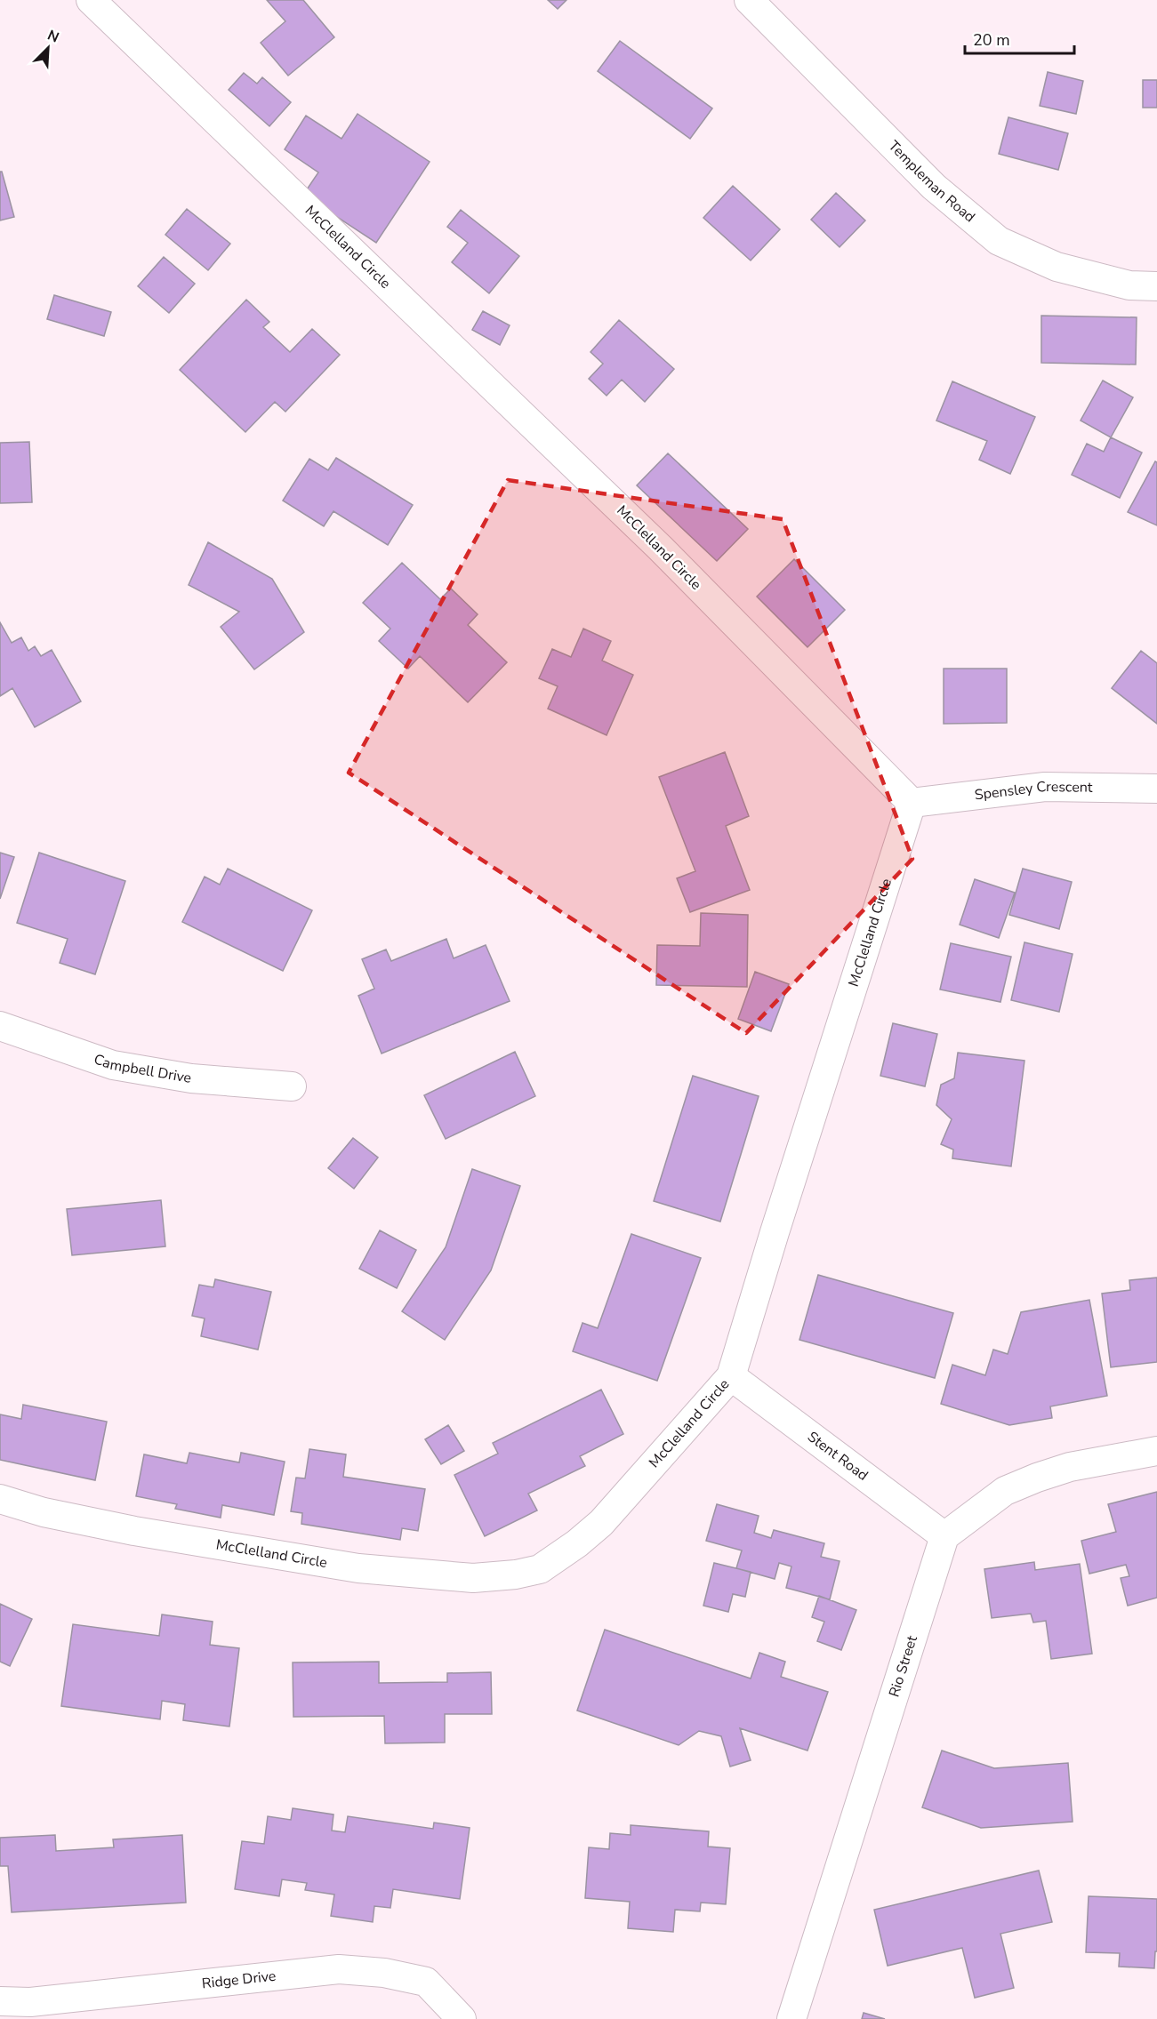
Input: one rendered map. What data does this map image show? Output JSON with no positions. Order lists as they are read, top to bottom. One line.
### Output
{"streets":{"street":["Templeman Road","McClelland Circle","Spensley Crescent","Campbell Drive","Stent Road","Rio Street","Ridge Drive"]},"crossings":[["McClelland Circle","Spensley Crescent"],["McClelland Circle","Stent Road"],["Stent Road","Rio Street"]],"scale_bar":"20 m","north":"top right"}
